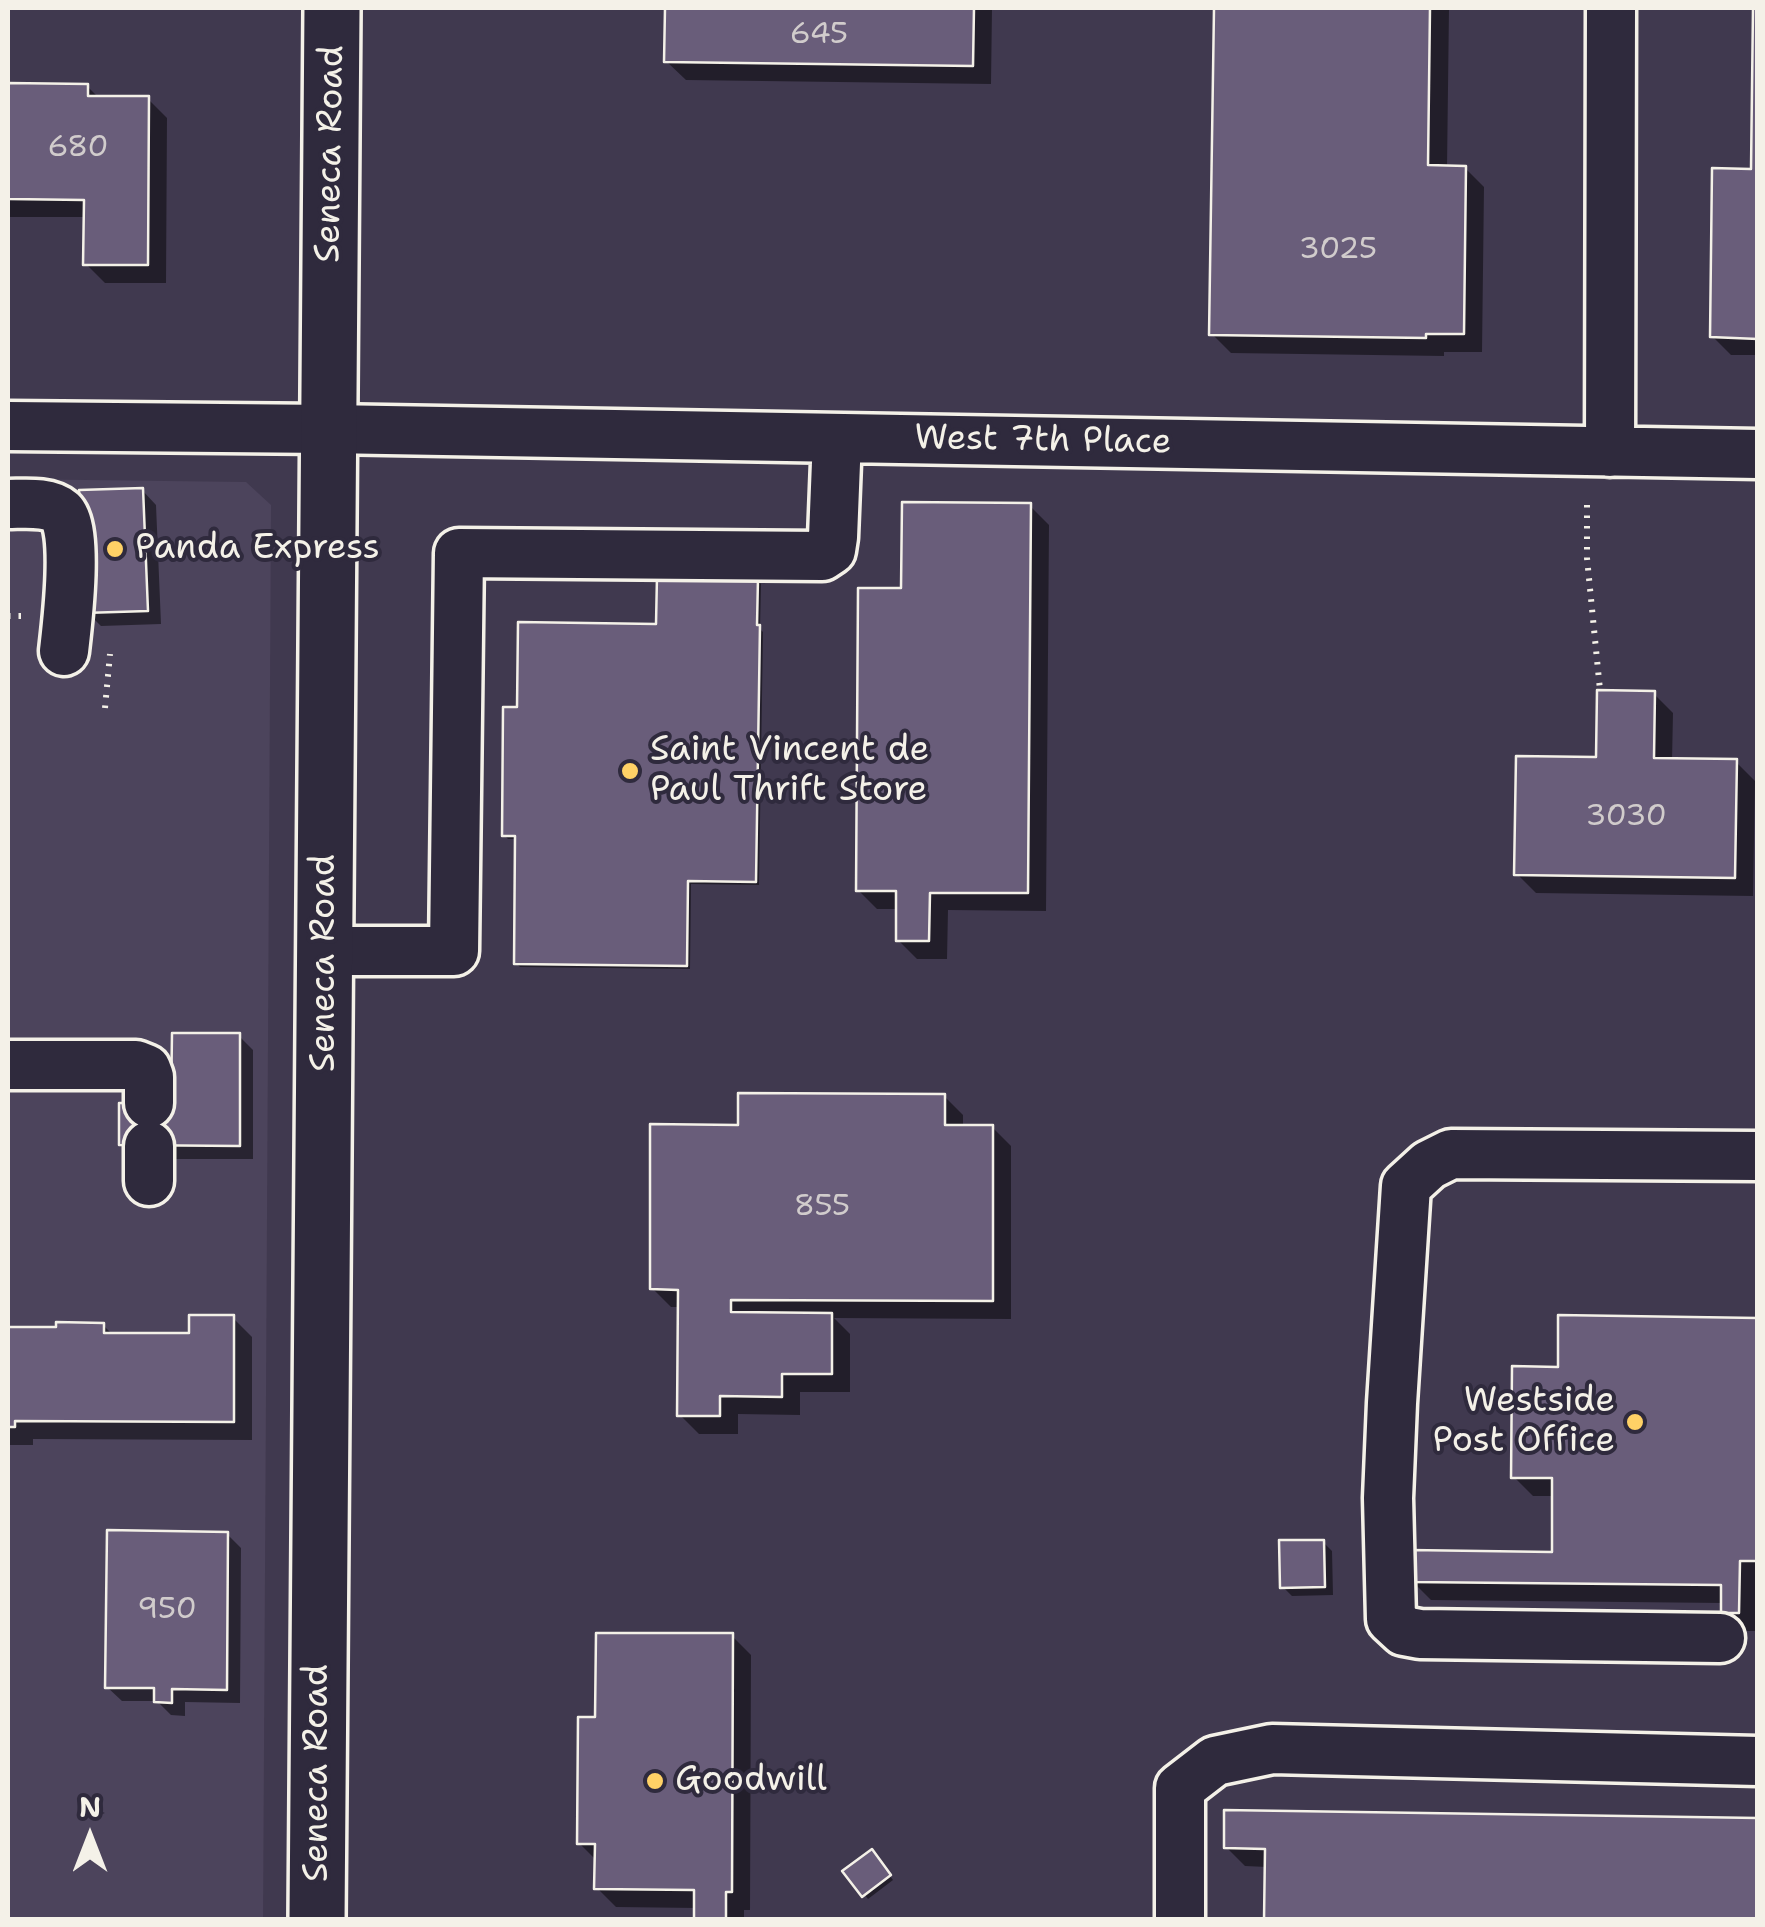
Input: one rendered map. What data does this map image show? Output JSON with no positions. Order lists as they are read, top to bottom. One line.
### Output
{"streets":{"main road":["Seneca Road"],"street":["West 7th Place"]},"crossings":[["Seneca Road","West 7th Place"]],"places":["Panda Express","Saint Vincent de Paul Thrift Store","Westside Post Office","Goodwill"],"house_numbers":["645","680","3025","3030","855","950"],"north":"top"}
